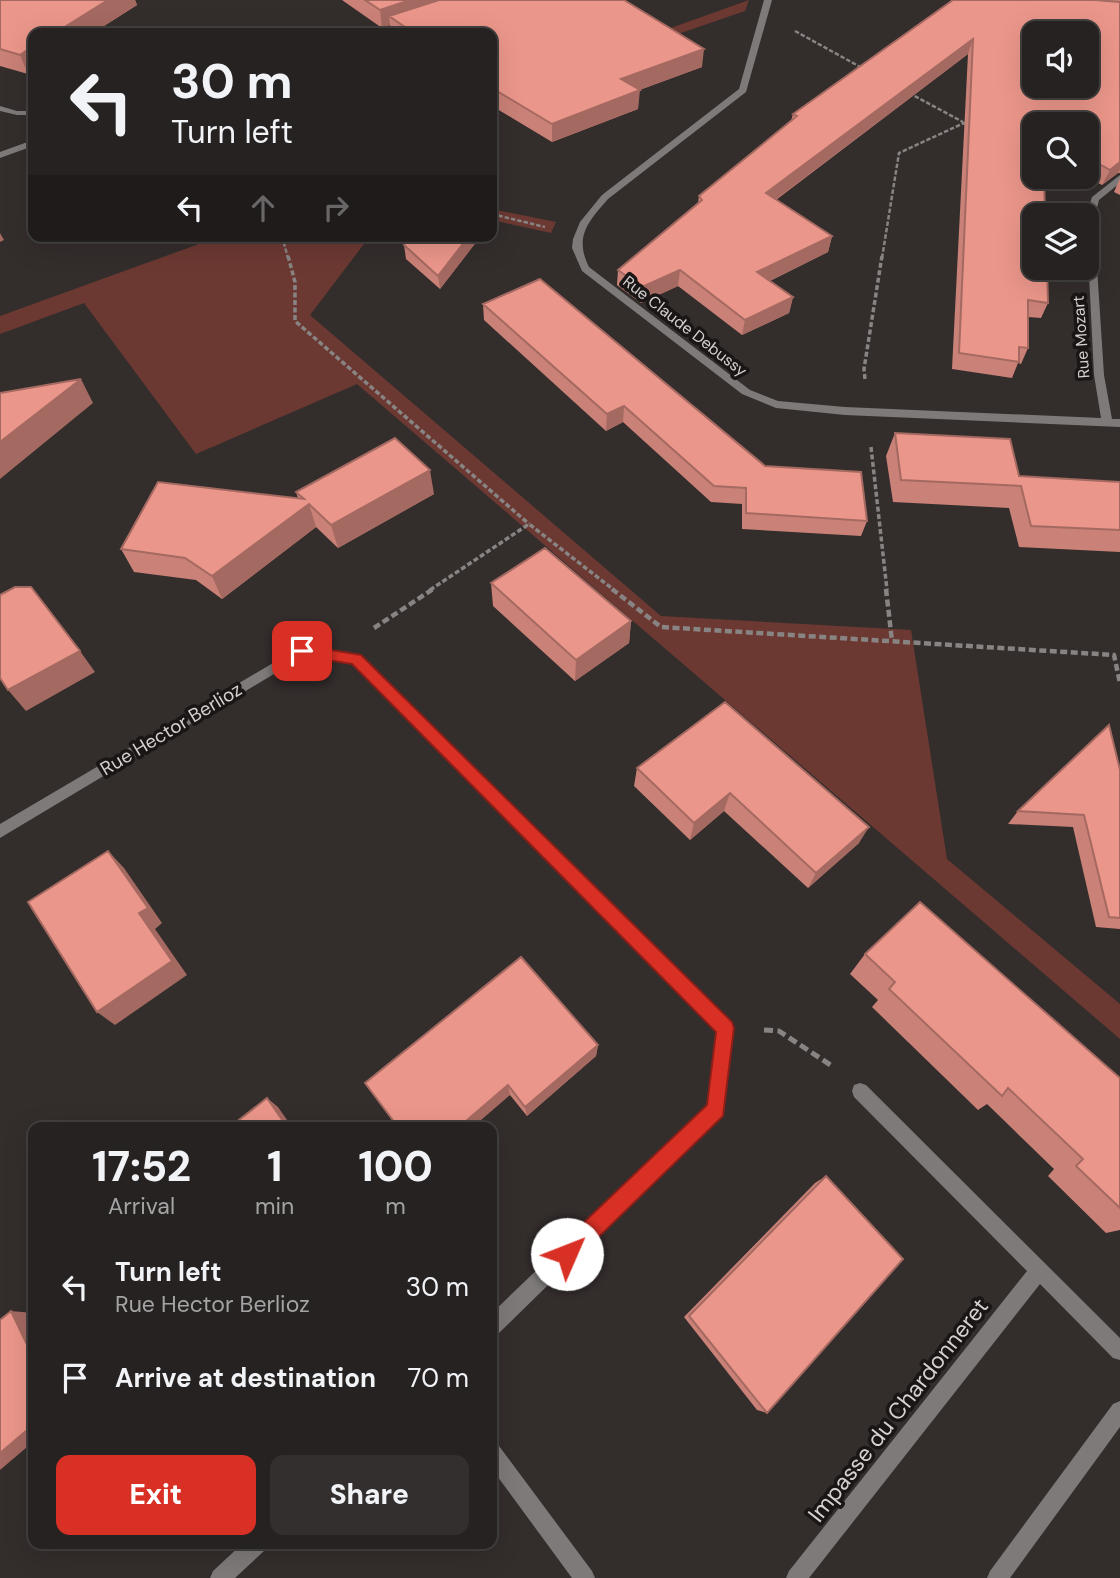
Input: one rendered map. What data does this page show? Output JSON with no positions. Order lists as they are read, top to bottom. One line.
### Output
{"streets":{"street":["Rue Claude Debussy","Rue Mozart","Rue Hector Berlioz","Impasse du Chardonneret"]},"crossings":[["Rue Claude Debussy","Rue Mozart"]],"page":{"turn":["30 m","Turn left"],"eta":["17:52","Arrival","1","min","100","m"],"list":[{"name":"Turn left","note":"Rue Hector Berlioz","value":"30 m"},{"name":"Arrive at destination","value":"70 m"}],"buttons":["Exit","Share"]}}
